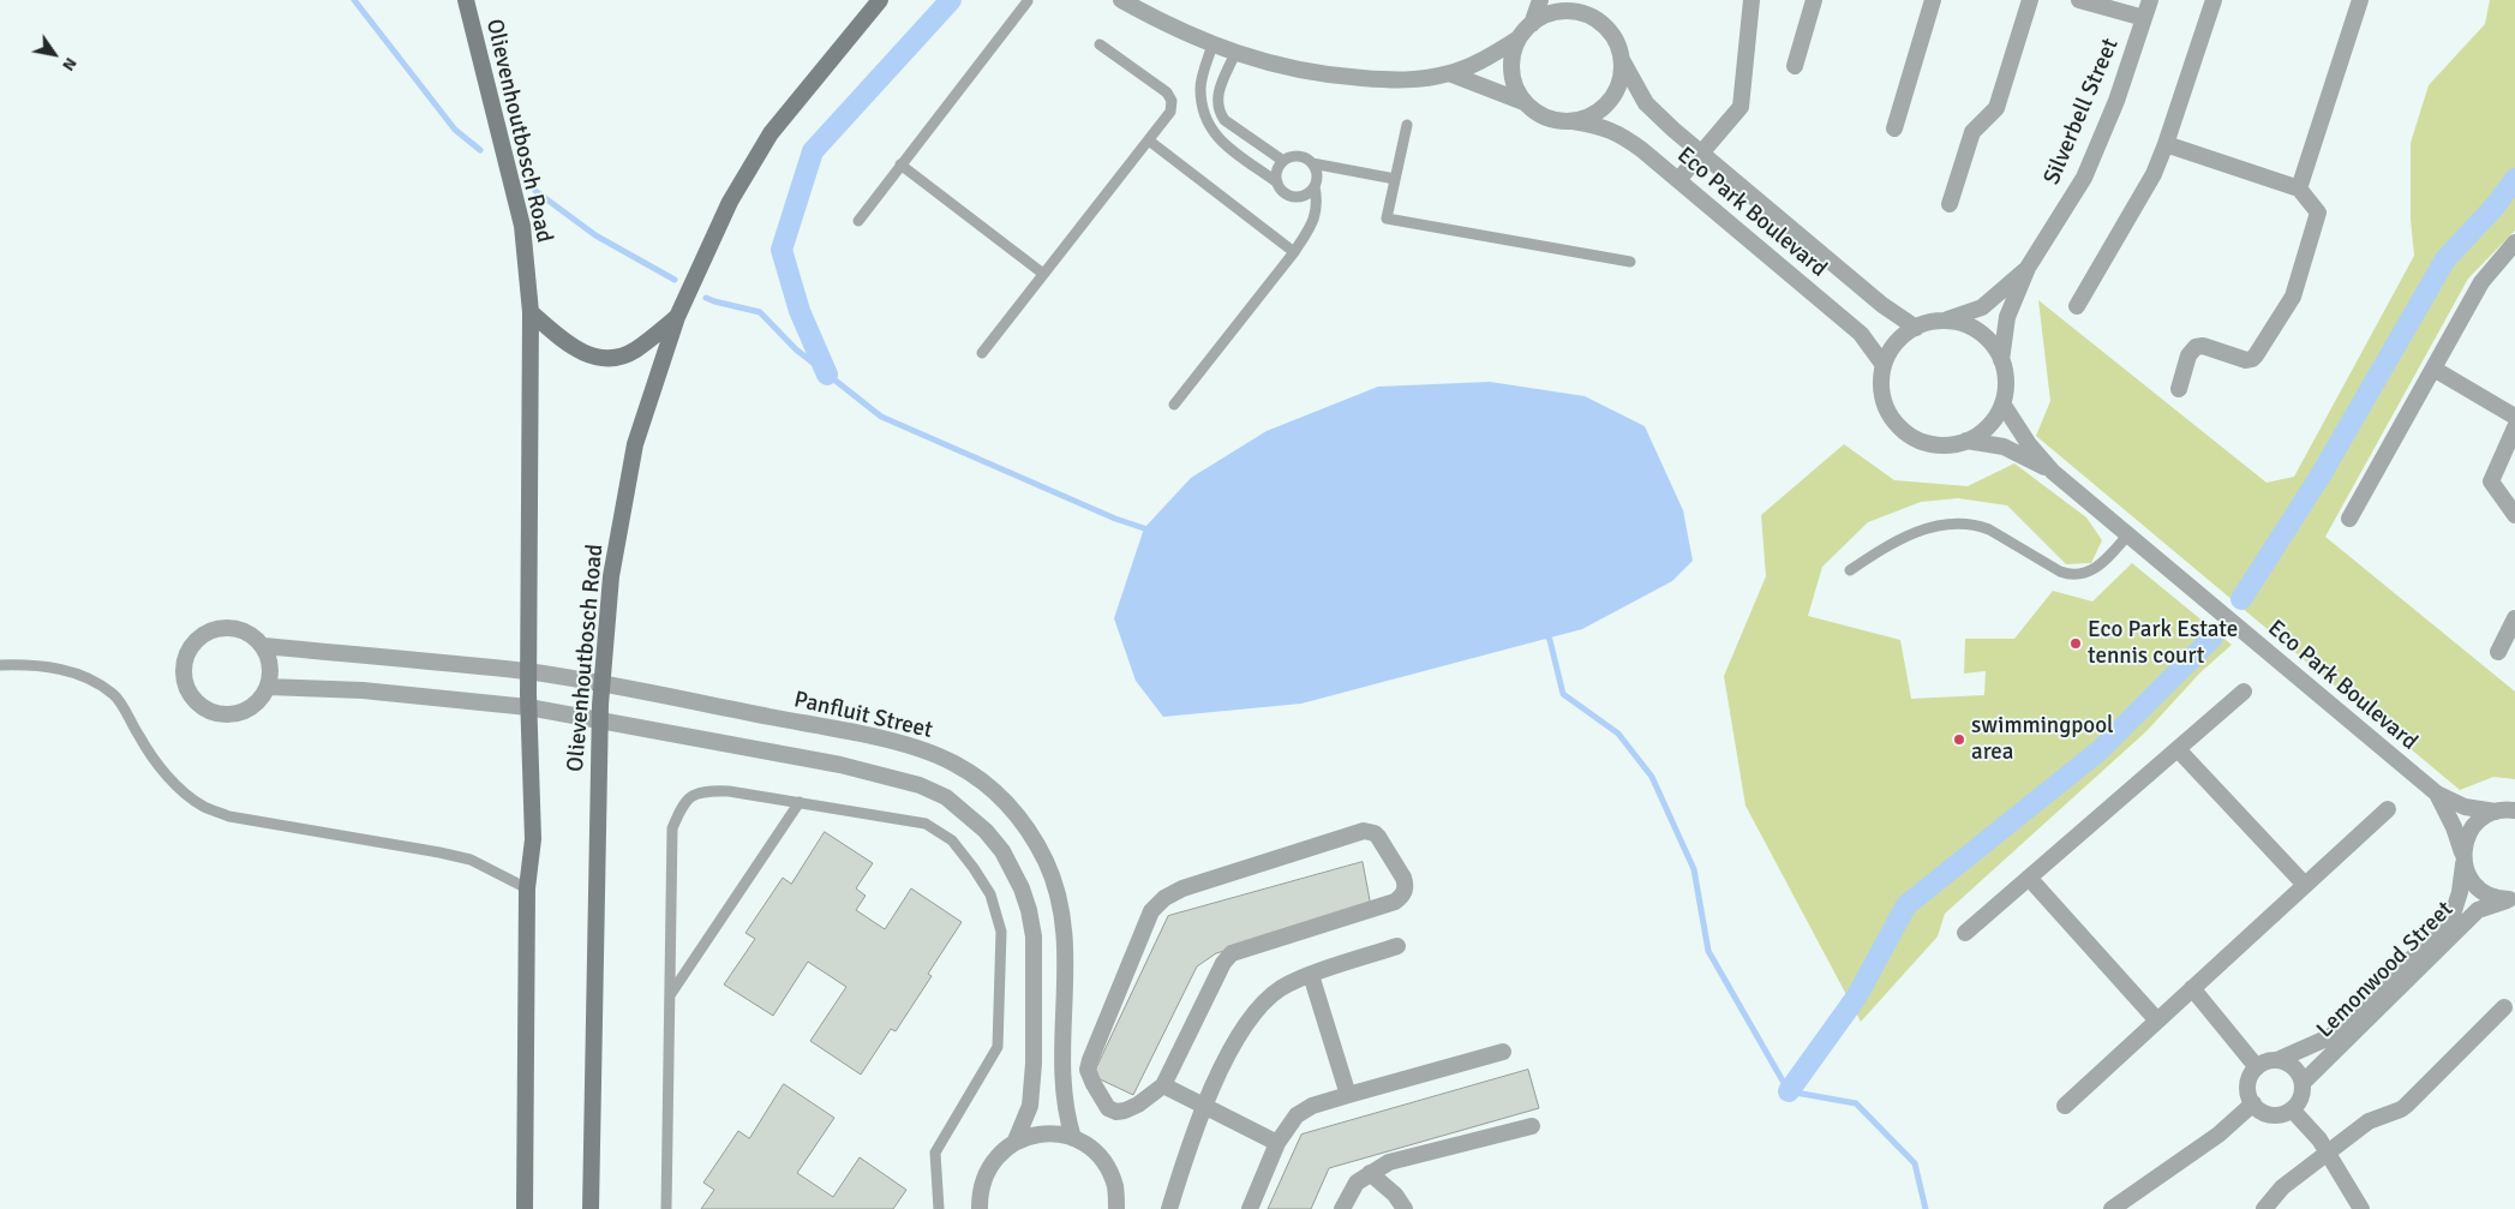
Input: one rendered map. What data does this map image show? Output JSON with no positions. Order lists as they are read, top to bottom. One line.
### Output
{"streets":{"main road":["Olievenhoutbosch Road"],"street":["Silverbell Street","Eco Park Boulevard","Panfluit Street","Lemonwood Street"]},"crossings":[["Silverbell Street","Eco Park Boulevard"],["Olievenhoutbosch Road","Panfluit Street"],["Eco Park Boulevard","Lemonwood Street"]],"places":["Eco Park Estate tennis court","swimmingpool area"],"north":"bottom right"}
